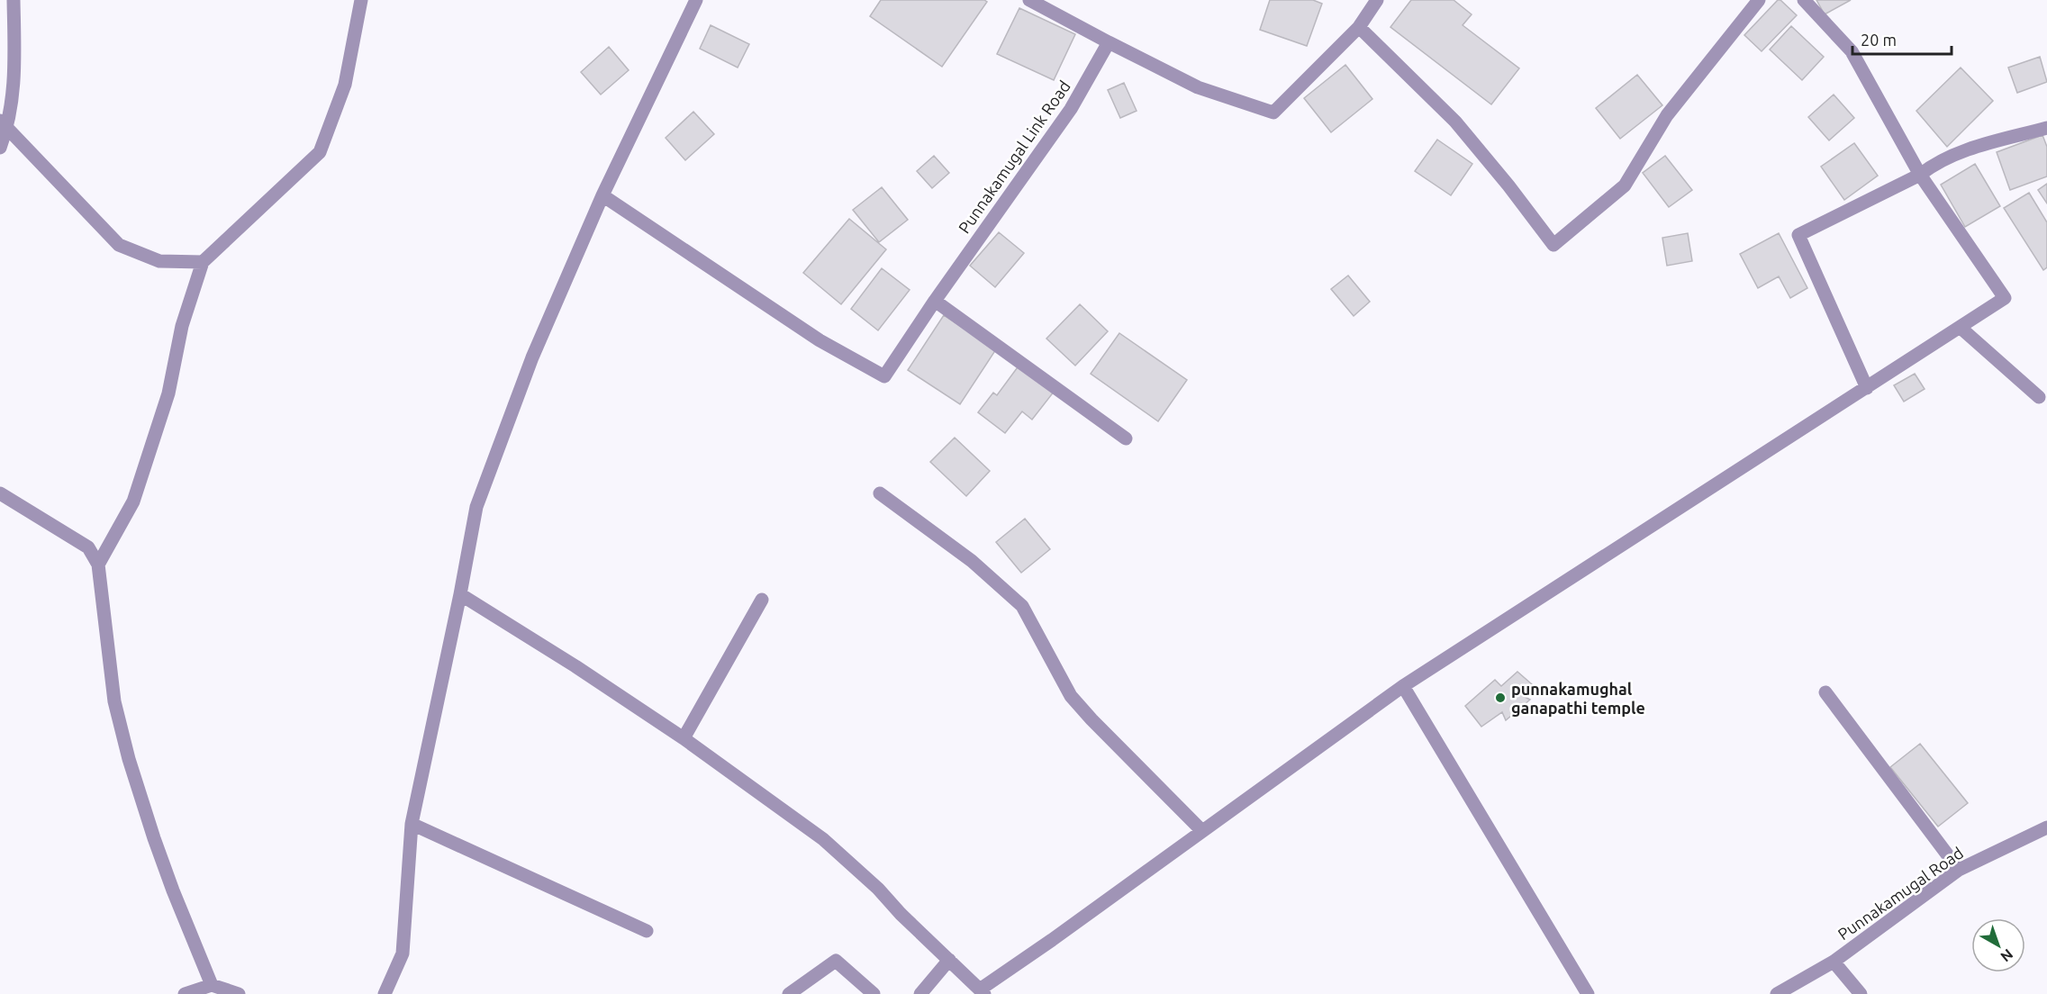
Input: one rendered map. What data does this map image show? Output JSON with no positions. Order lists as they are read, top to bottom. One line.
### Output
{"streets":{"street":["Punnakamugal Link Road","Punnakamugal Road"]},"places":["punnakamughal ganapathi temple"],"scale_bar":"20 m","north":"bottom right"}
